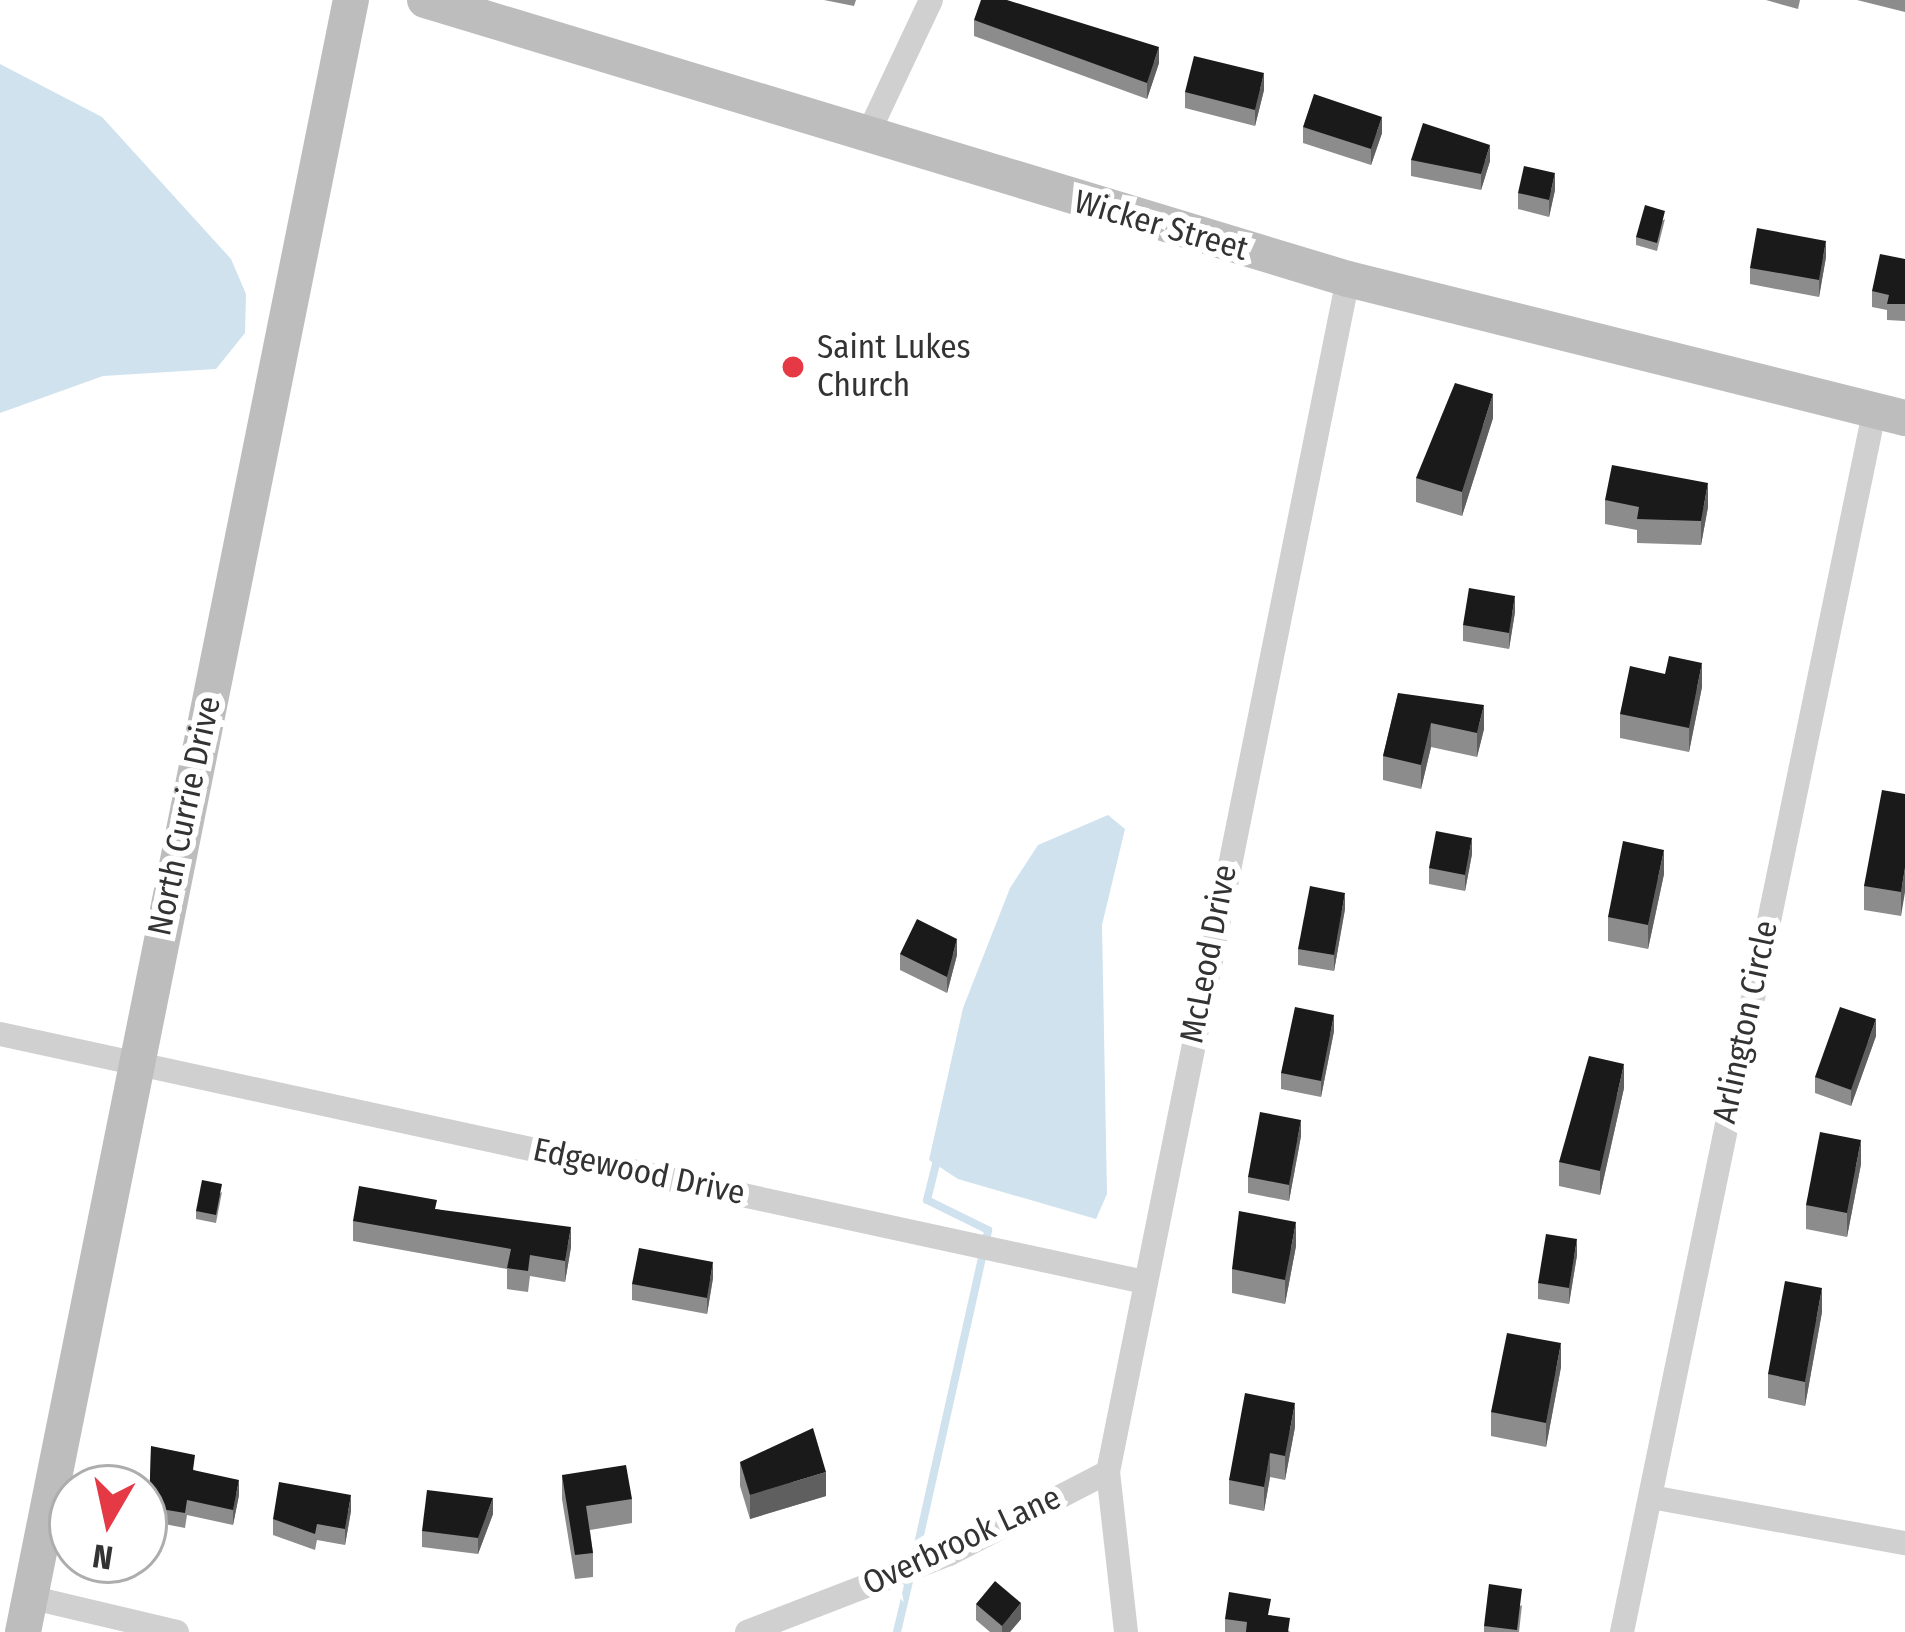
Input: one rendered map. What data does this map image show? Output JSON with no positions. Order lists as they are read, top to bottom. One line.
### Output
{"streets":{"street":["Wicker Street","North Currie Drive","McLeod Drive","Arlington Circle","Edgewood Drive","Overbrook Lane"]},"crossings":[["Wicker Street","McLeod Drive"],["Wicker Street","Arlington Circle"],["North Currie Drive","Edgewood Drive"],["McLeod Drive","Edgewood Drive"],["McLeod Drive","Overbrook Lane"]],"places":["Saint Lukes Church"],"north":"bottom"}
